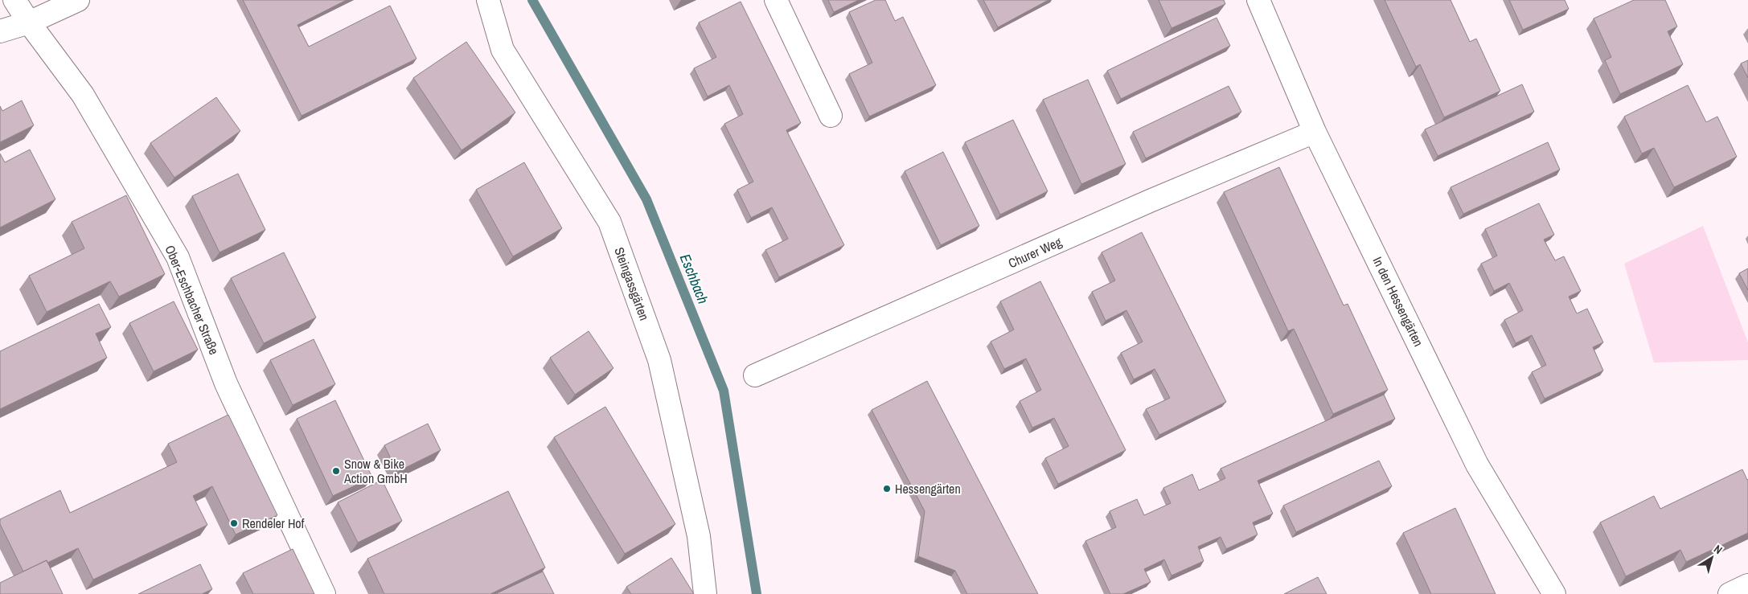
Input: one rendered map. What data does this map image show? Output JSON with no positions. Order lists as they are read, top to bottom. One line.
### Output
{"streets":{"street":["Churer Weg","Steingassgärten","Ober-Eschbacher Straße","In den Hessengärten"]},"crossings":[["Churer Weg","In den Hessengärten"]],"water":["Eschbach"],"places":["Snow & Bike Action GmbH","Hessengärten","Rendeler Hof"],"north":"top right"}
